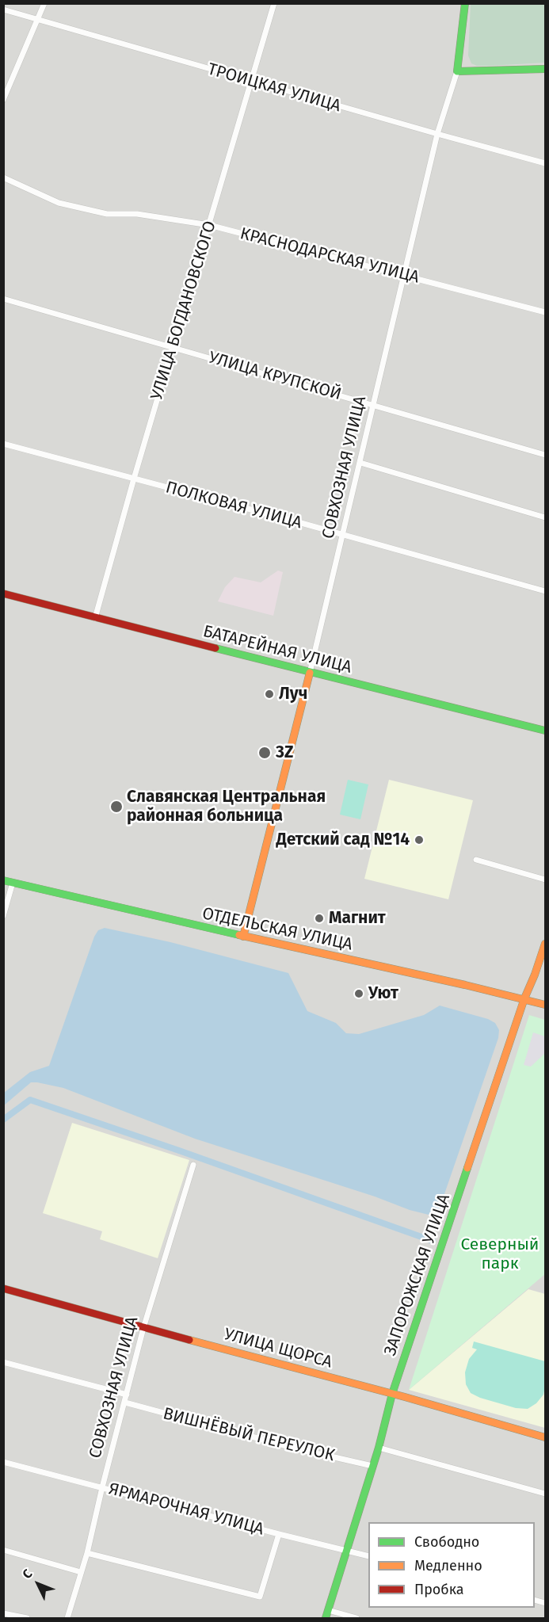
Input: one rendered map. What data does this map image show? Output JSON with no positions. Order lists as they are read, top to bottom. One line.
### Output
{"streets":{"street":["ТРОИЦКАЯ УЛИЦА","КРАСНОДАРСКАЯ УЛИЦА","УЛИЦА БОГДАНОВСКОГО","УЛИЦА КРУПСКОЙ","СОВХОЗНАЯ УЛИЦА","ПОЛКОВАЯ УЛИЦА","БАТАРЕЙНАЯ УЛИЦА","ОТДЕЛЬСКАЯ УЛИЦА","ЗАПОРОЖСКАЯ УЛИЦА","УЛИЦА ЩОРСА","ВИШНЁВЫЙ ПЕРЕУЛОК","ЯРМАРОЧНАЯ УЛИЦА"]},"crossings":[["ТРОИЦКАЯ УЛИЦА","УЛИЦА БОГДАНОВСКОГО"],["ТРОИЦКАЯ УЛИЦА","СОВХОЗНАЯ УЛИЦА"],["КРАСНОДАРСКАЯ УЛИЦА","УЛИЦА БОГДАНОВСКОГО"],["КРАСНОДАРСКАЯ УЛИЦА","СОВХОЗНАЯ УЛИЦА"],["УЛИЦА БОГДАНОВСКОГО","УЛИЦА КРУПСКОЙ"],["УЛИЦА БОГДАНОВСКОГО","ПОЛКОВАЯ УЛИЦА"],["УЛИЦА БОГДАНОВСКОГО","БАТАРЕЙНАЯ УЛИЦА"],["УЛИЦА КРУПСКОЙ","СОВХОЗНАЯ УЛИЦА"],["СОВХОЗНАЯ УЛИЦА","ПОЛКОВАЯ УЛИЦА"],["СОВХОЗНАЯ УЛИЦА","БАТАРЕЙНАЯ УЛИЦА"],["СОВХОЗНАЯ УЛИЦА","ОТДЕЛЬСКАЯ УЛИЦА"],["СОВХОЗНАЯ УЛИЦА","УЛИЦА ЩОРСА"],["СОВХОЗНАЯ УЛИЦА","ВИШНЁВЫЙ ПЕРЕУЛОК"],["СОВХОЗНАЯ УЛИЦА","ЯРМАРОЧНАЯ УЛИЦА"],["ОТДЕЛЬСКАЯ УЛИЦА","ЗАПОРОЖСКАЯ УЛИЦА"],["ЗАПОРОЖСКАЯ УЛИЦА","УЛИЦА ЩОРСА"],["ЗАПОРОЖСКАЯ УЛИЦА","ВИШНЁВЫЙ ПЕРЕУЛОК"],["ЗАПОРОЖСКАЯ УЛИЦА","ЯРМАРОЧНАЯ УЛИЦА"]],"parks":["Северный парк"],"places":["Луч","3Z","Славянская Центральная районная больница","Детский сад №14","Магнит","Уют"],"legend":["Свободно","Медленно","Пробка"],"north":"top left"}
